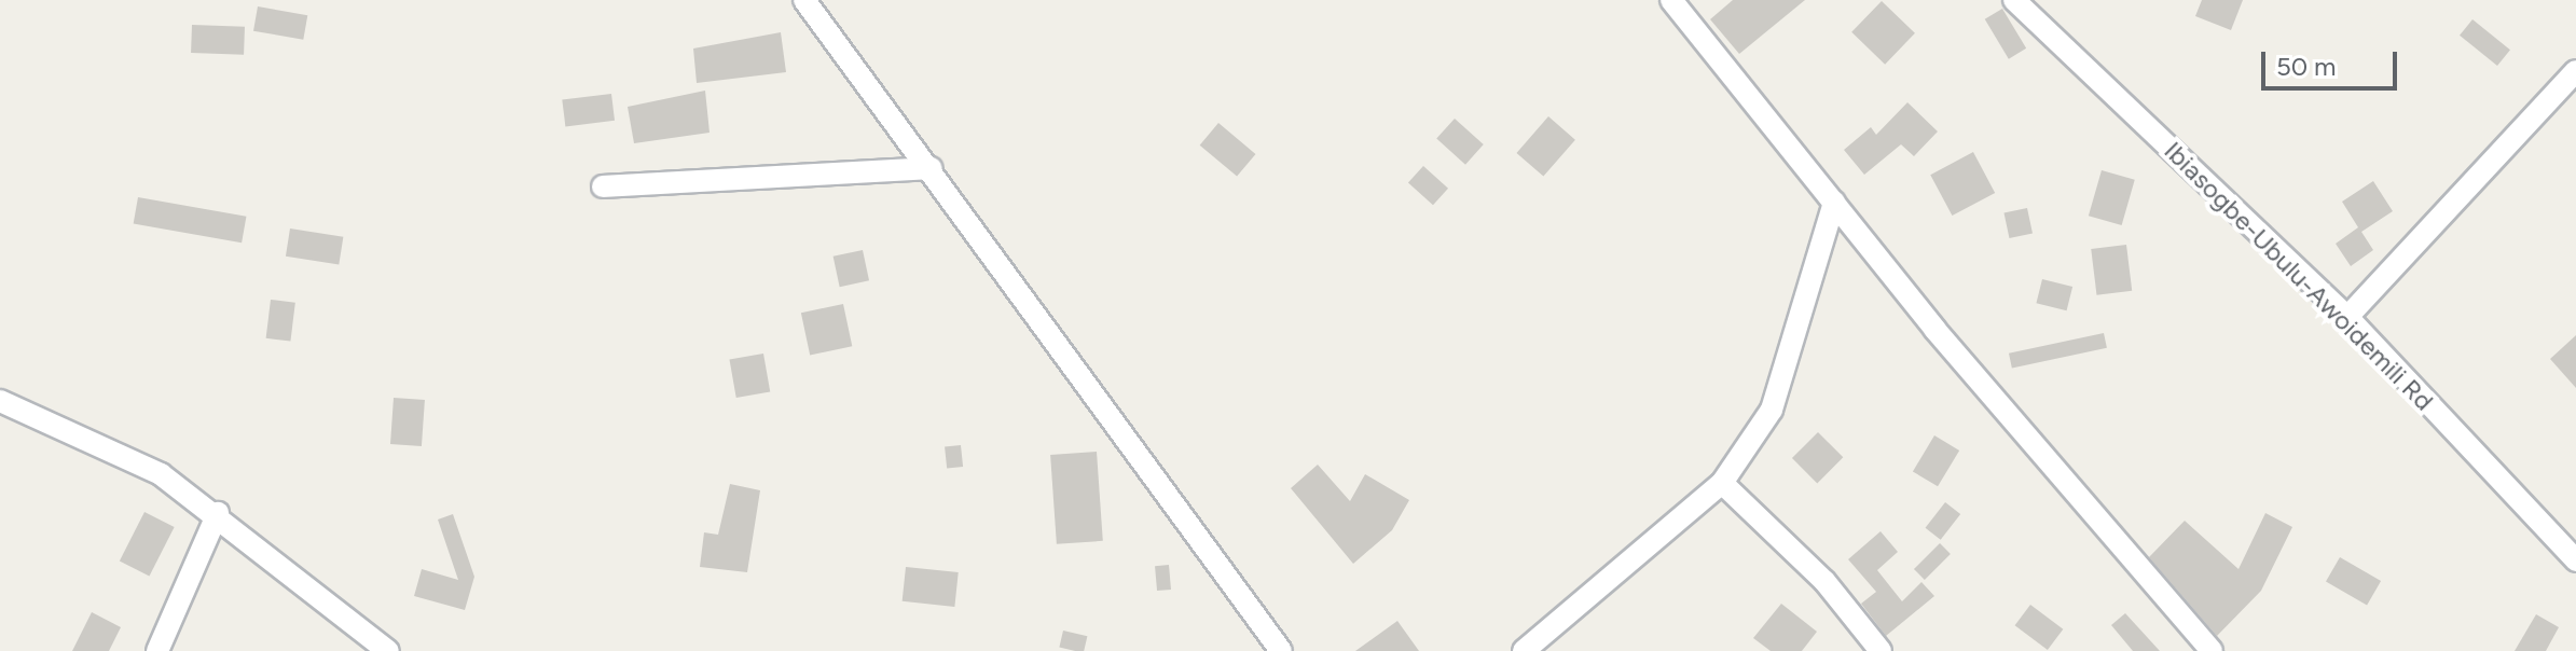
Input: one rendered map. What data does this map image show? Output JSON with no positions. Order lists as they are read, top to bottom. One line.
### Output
{"streets":{"street":["Ibiasogbe-Ubulu-Awoidemili Rd"]},"scale_bar":"50 m"}
